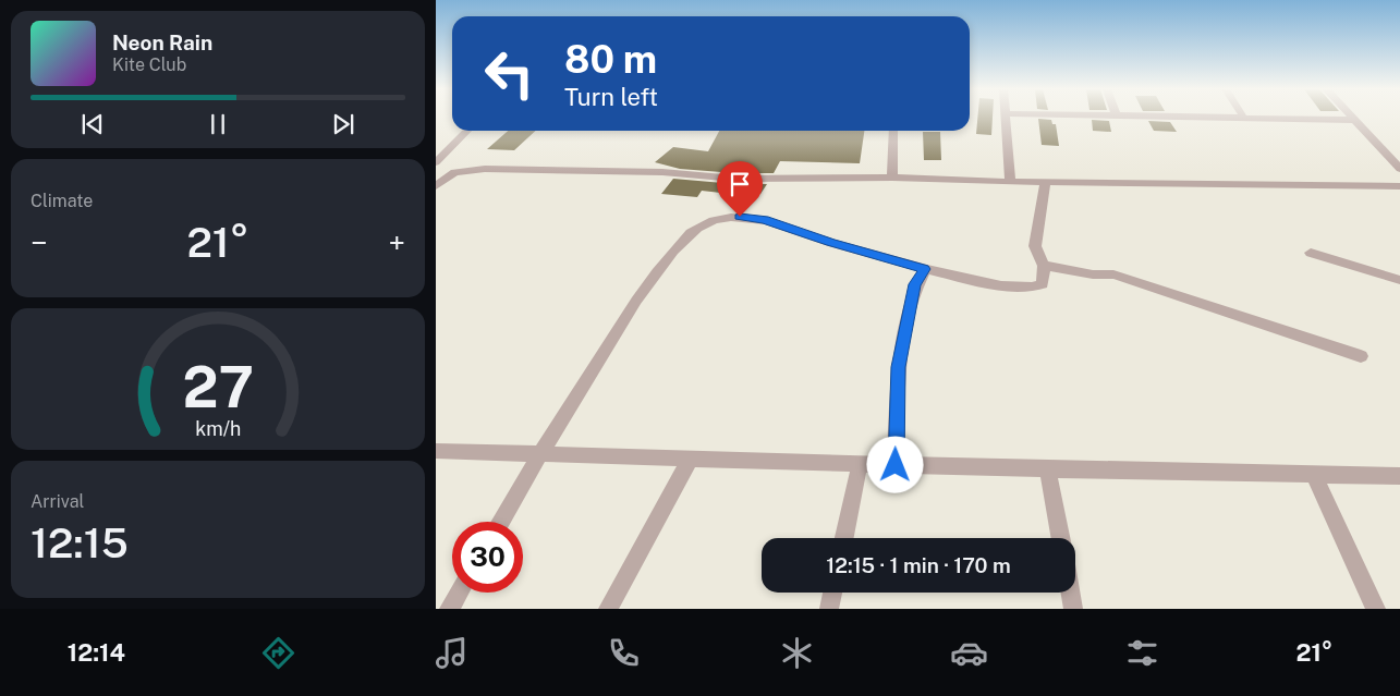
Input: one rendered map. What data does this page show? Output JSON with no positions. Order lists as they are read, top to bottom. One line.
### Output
{"page":{"turn":["80 m","Turn left"],"song":["Neon Rain","Kite Club"],"tile":["Climate",["Arrival","12:15"]],"heat":["−","21°","+"],"limit":"30","trip":"12:15 · 1 min · 170 m","tabs":["12:14","21°"],"gauge":["27","km/h"]}}
